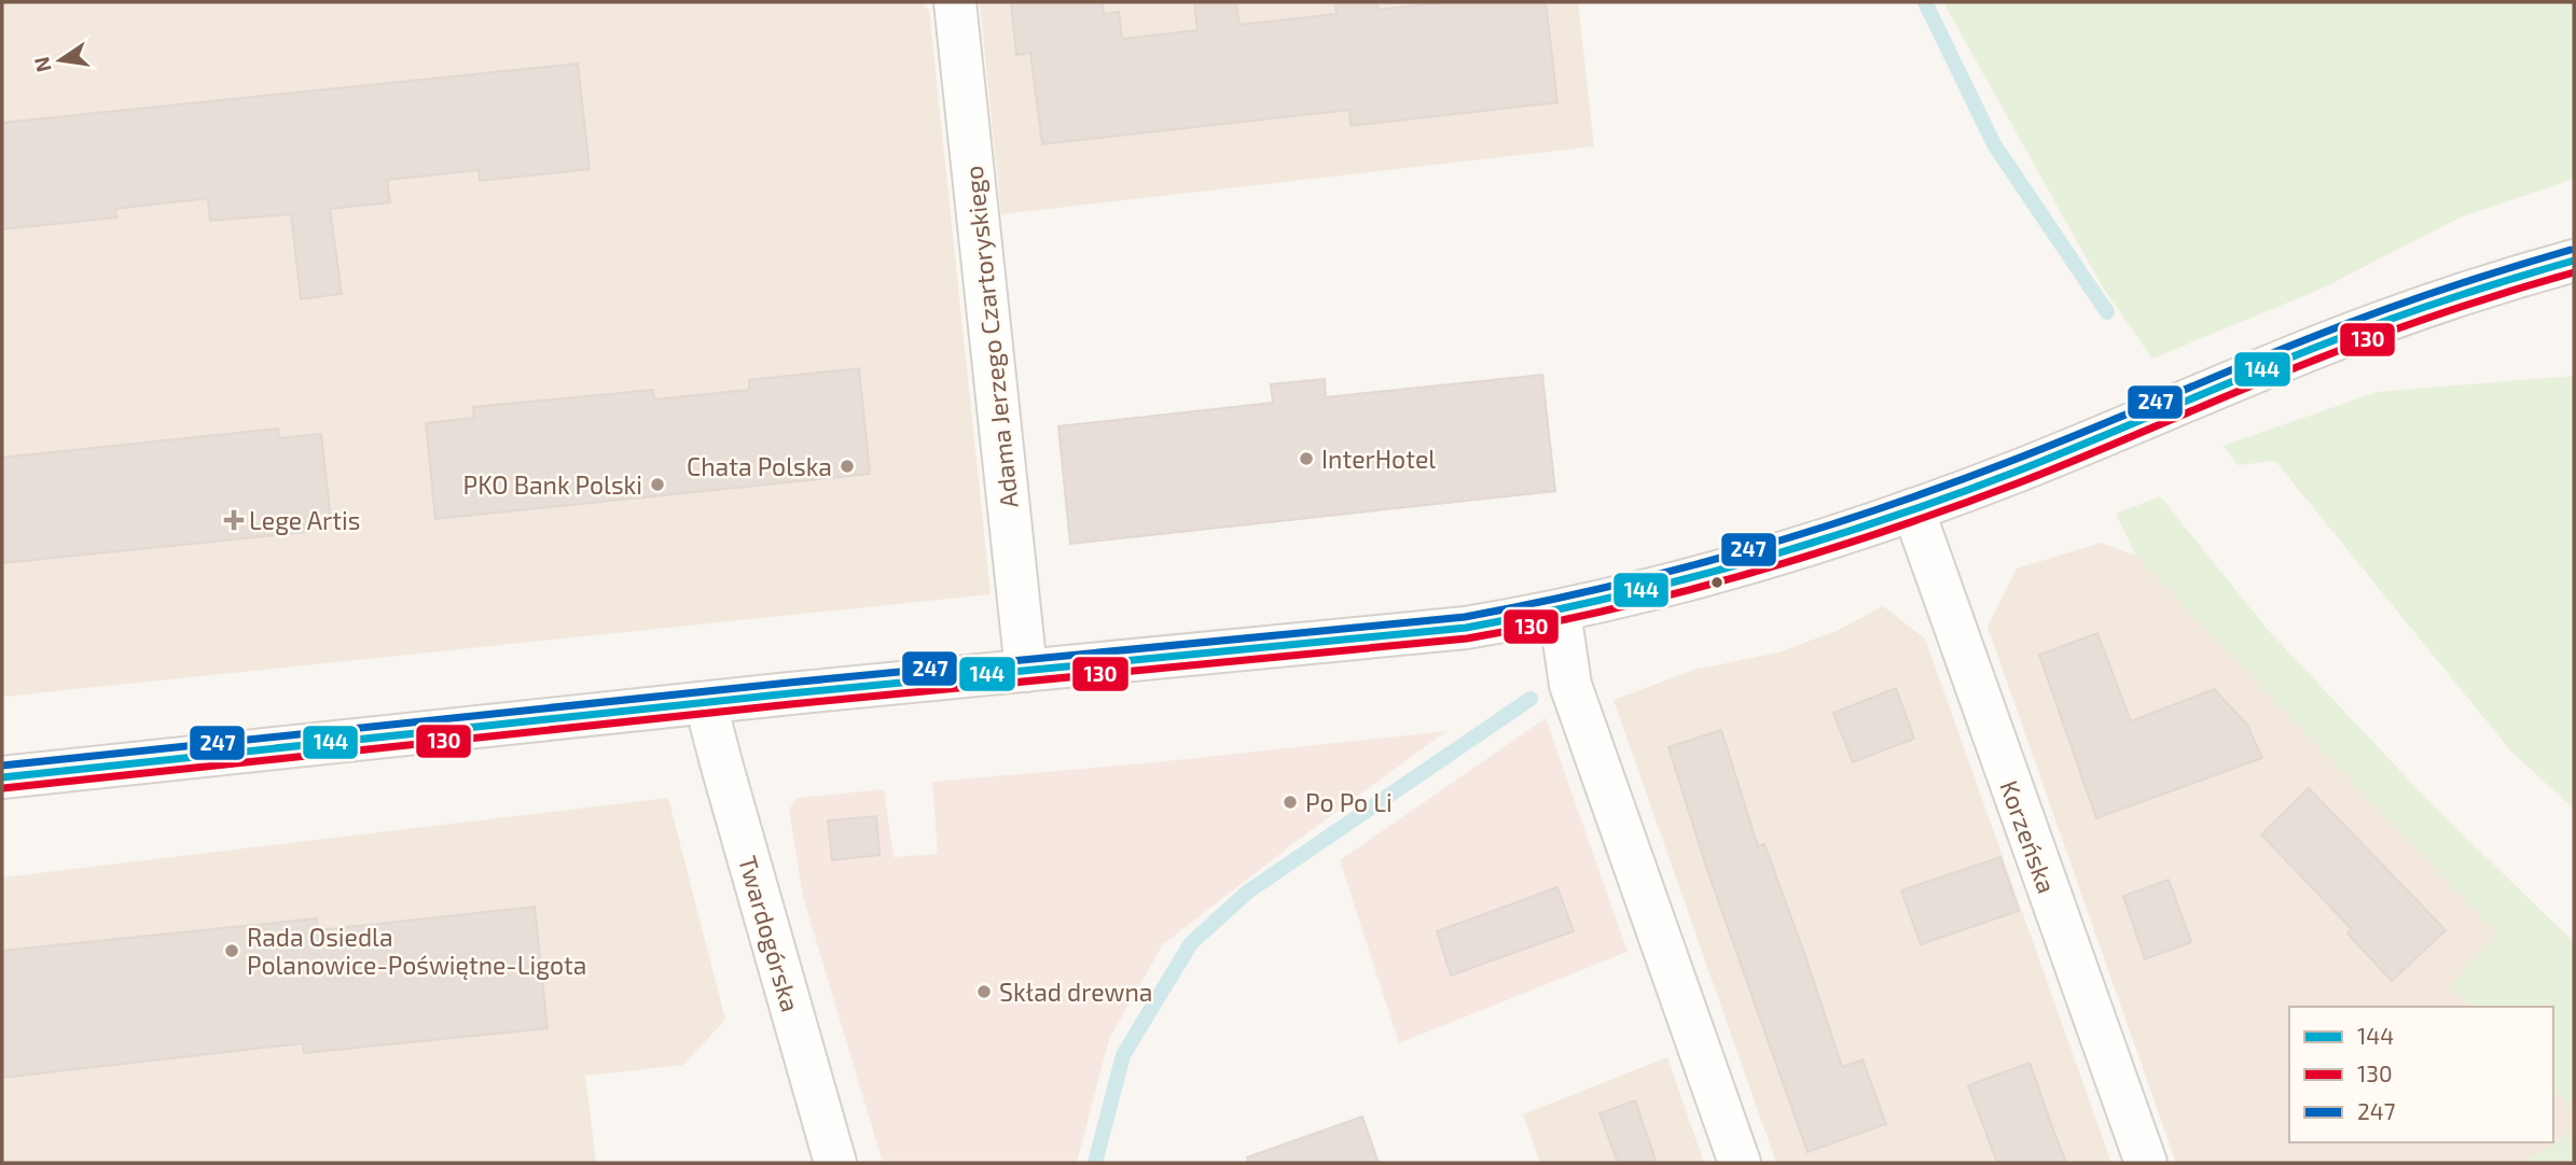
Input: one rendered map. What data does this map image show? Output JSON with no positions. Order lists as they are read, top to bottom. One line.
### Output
{"streets":{"street":["Adama Jerzego Czartoryskiego","Korzeńska","Twardogórska"]},"places":{"other":["InterHotel","Chata Polska","PKO Bank Polski","Po Po Li","Rada Osiedla Polanowice-Poświętne-Ligota","Skład drewna"],"health":["Lege Artis"]},"lines":["transit line 247","transit line 144","transit line 130"],"legend":["144","130","247"],"north":"left"}
